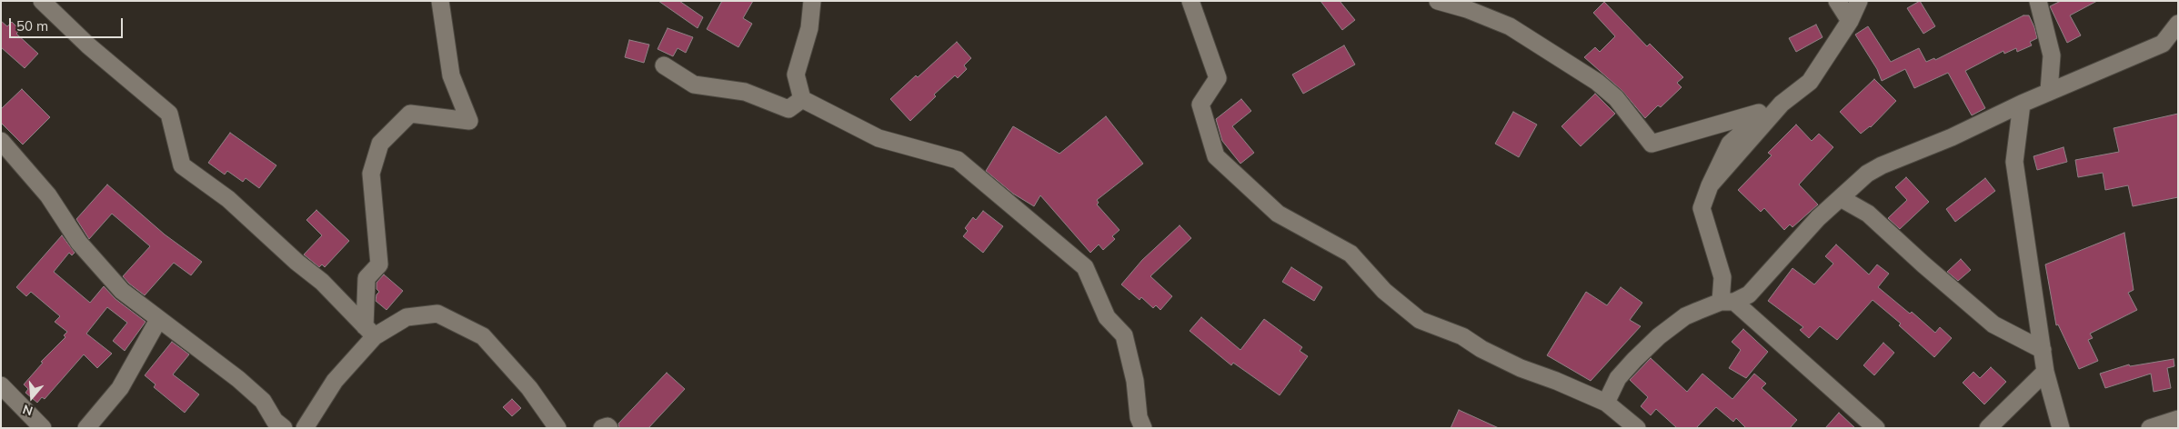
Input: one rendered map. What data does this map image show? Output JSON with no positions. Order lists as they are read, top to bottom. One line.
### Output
{"scale_bar":"50 m","north":"bottom"}
